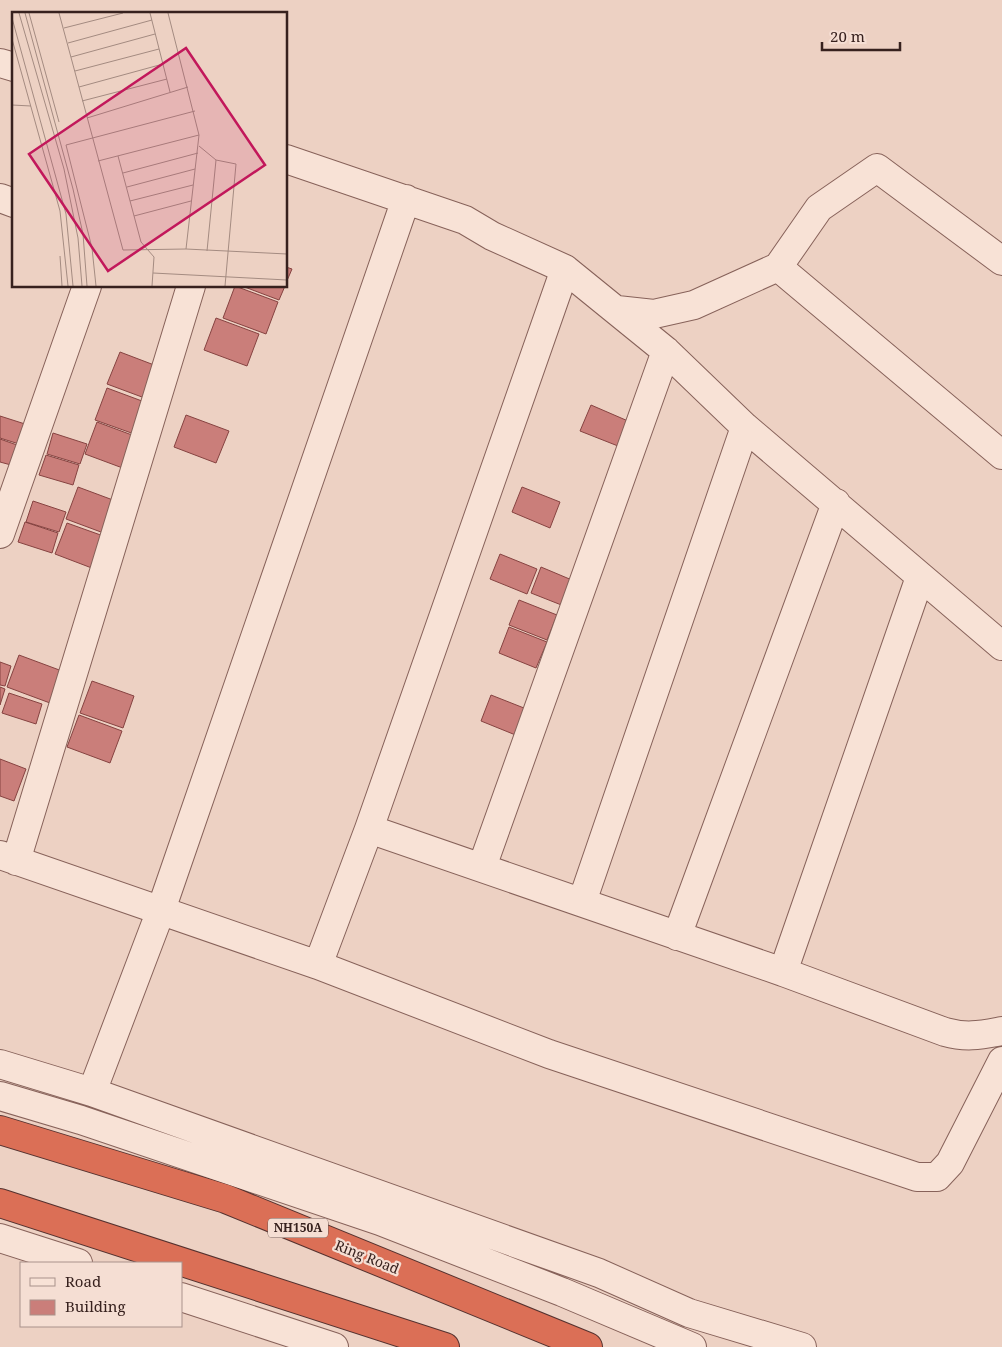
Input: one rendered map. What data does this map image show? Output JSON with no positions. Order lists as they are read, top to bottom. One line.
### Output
{"streets":{"highway":["NH150A","Ring Road"]},"legend":["Road","Building"],"scale_bar":"20 m"}
